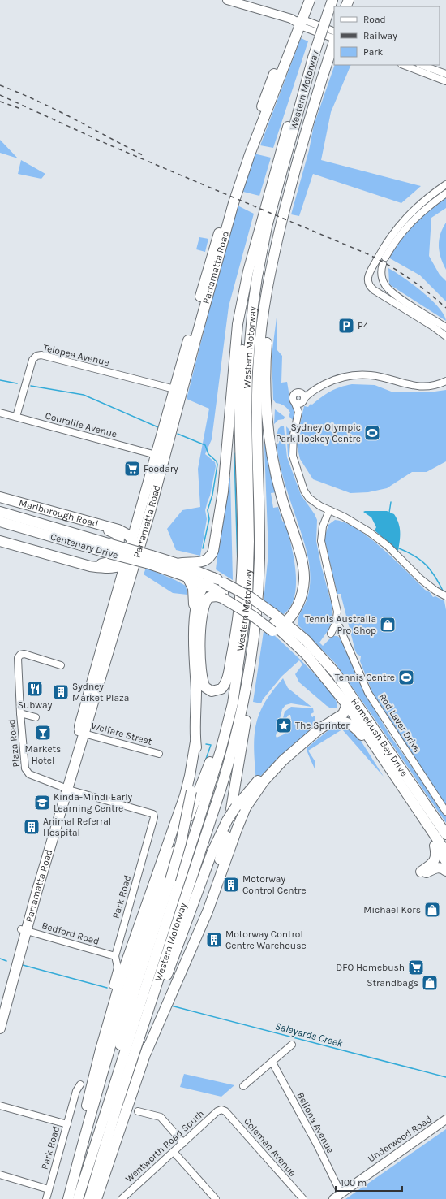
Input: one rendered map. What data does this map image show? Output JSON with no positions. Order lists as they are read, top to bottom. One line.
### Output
{"streets":{"highway":["Western Motorway","Parramatta Road","Marlborough Road","Centenary Drive","Homebush Bay Drive"],"main road":["Underwood Road"],"street":["Telopea Avenue","Courallie Avenue","Rod Laver Drive","Welfare Street","Plaza Road","Park Road","Bedford Road","Bellona Avenue","Wentworth Road South","Coleman Avenue"]},"crossings":[["Western Motorway","Park Road"],["Parramatta Road","Telopea Avenue"],["Parramatta Road","Courallie Avenue"],["Parramatta Road","Marlborough Road"],["Parramatta Road","Welfare Street"],["Parramatta Road","Plaza Road"],["Parramatta Road","Park Road"],["Parramatta Road","Bedford Road"],["Telopea Avenue","Courallie Avenue"],["Centenary Drive","Homebush Bay Drive"],["Plaza Road","Park Road"],["Park Road","Bedford Road"],["Bellona Avenue","Underwood Road"],["Wentworth Road South","Coleman Avenue"]],"water":["Saleyards Creek"],"places":{"parking":["P4"],"sports":["Sydney Olympic Park Hockey Centre","Tennis Centre"],"supermarket":["Foodary","DFO Homebush"],"shop":["Tennis Australia Pro Shop","Michael Kors","Strandbags"],"restaurant":["Subway"],"building":["Sydney Market Plaza","Animal Referral Hospital","Motorway Control Centre","Motorway Control Centre Warehouse"],"place":["The Sprinter"],"bar":["Markets Hotel"],"school or university":["Kinda-Mindi Early Learning Centre"]},"legend":["Road","Railway","Park"],"scale_bar":"100 m"}
